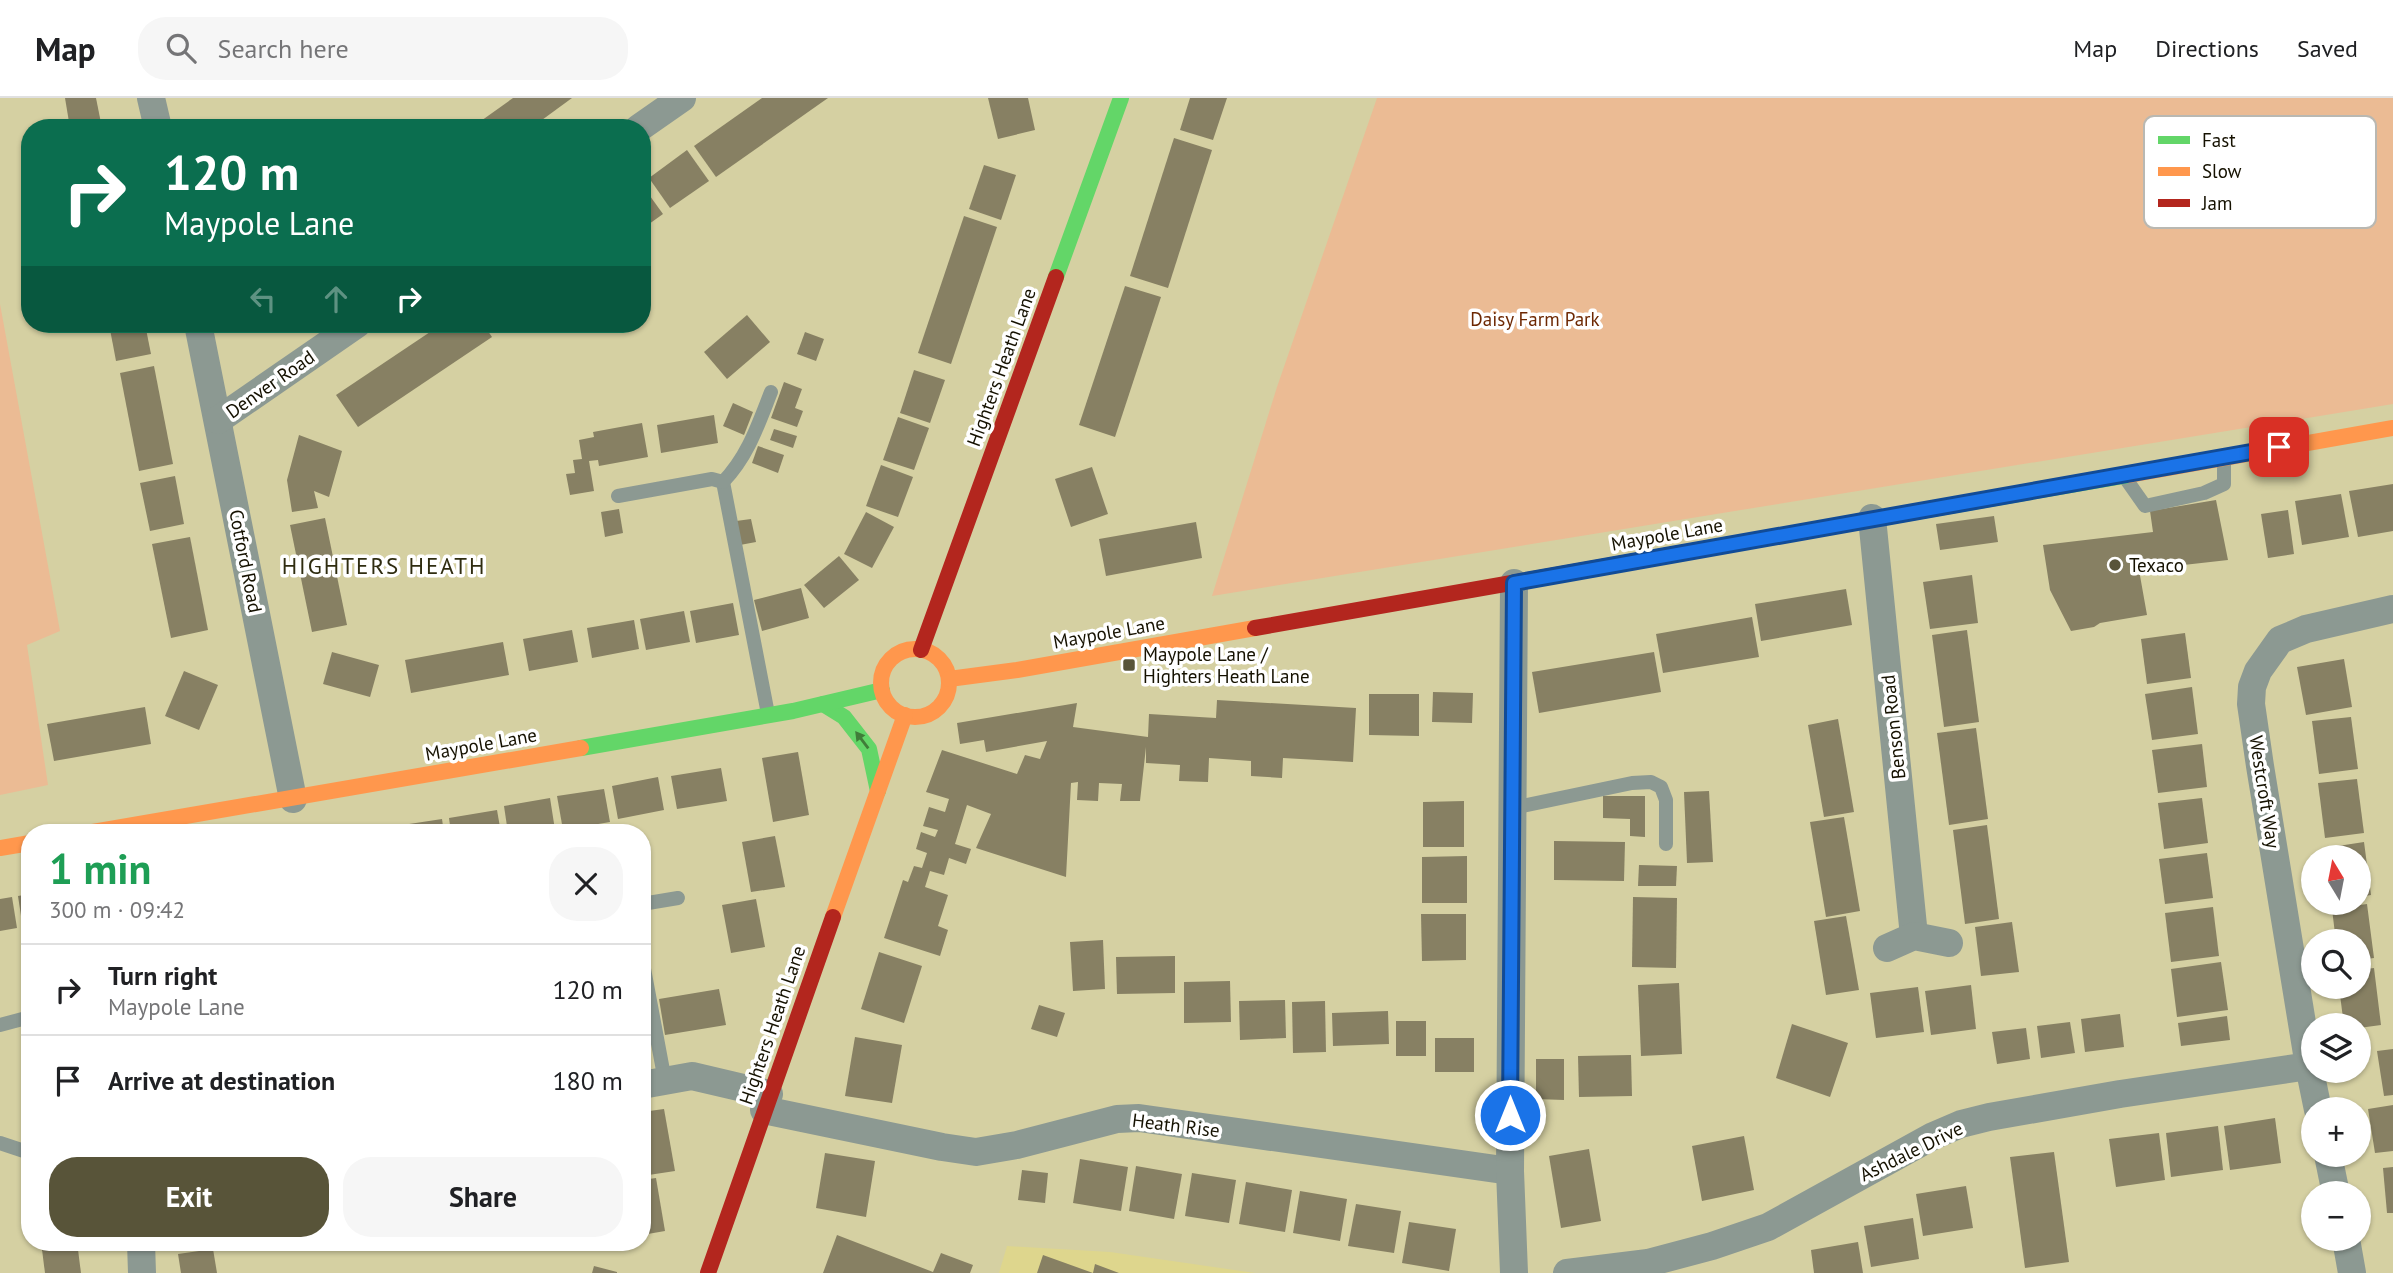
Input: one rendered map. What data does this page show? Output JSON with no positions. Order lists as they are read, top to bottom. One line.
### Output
{"streets":{"street":["Highters Heath Lane","Denver Road","Maypole Lane","Cotford Road","Benson Road","Westcroft Way","Heath Rise","Ashdale Drive"]},"crossings":[["Highters Heath Lane","Maypole Lane"],["Highters Heath Lane","Heath Rise"],["Denver Road","Cotford Road"],["Maypole Lane","Cotford Road"],["Maypole Lane","Benson Road"]],"districts":["HIGHTERS HEATH"],"parks":["Daisy Farm Park"],"places":{"other":["Texaco"],"transit":["Maypole Lane / Highters Heath Lane"]},"legend":["Fast","Slow","Jam"],"north":"top","page":{"header":"Map","search":"Search here","nav":["Map","Directions","Saved"],"turn":["120 m","Maypole Lane"],"heading":["1 min","300 m · 09:42"],"map_buttons":["+","−"],"list":[{"name":"Turn right","note":"Maypole Lane","value":"120 m"},{"name":"Arrive at destination","value":"180 m"}],"buttons":["Exit","Share"]}}
